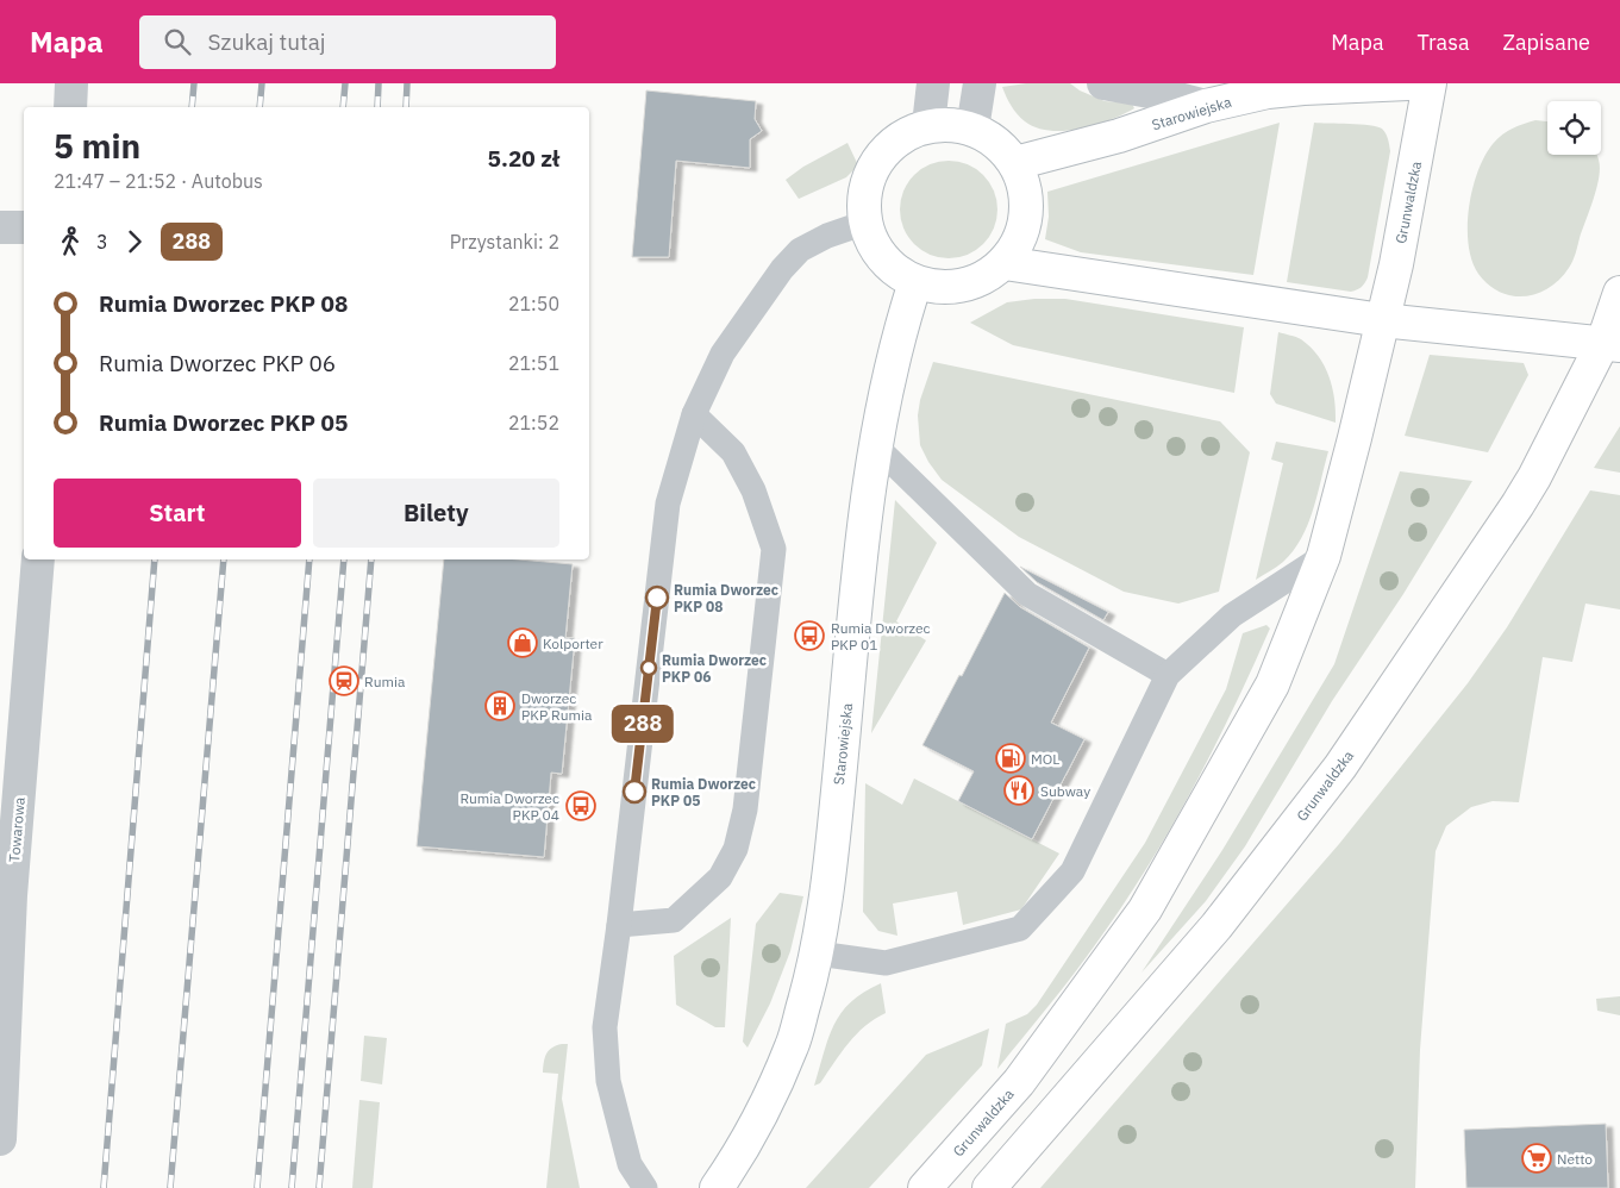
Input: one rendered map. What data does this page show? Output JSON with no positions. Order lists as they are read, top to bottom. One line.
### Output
{"streets":{"main road":["Starowiejska","Grunwaldzka"],"street":["Towarowa"]},"places":{"other":["Rumia Dworzec PKP 08","Rumia Dworzec PKP 06","Rumia Dworzec PKP 05"],"bus stop":["Rumia Dworzec PKP 01","Rumia Dworzec PKP 04"],"shop":["Kolporter"],"station":["Rumia"],"building":["Dworzec PKP Rumia"],"fuel station":["MOL"],"restaurant":["Subway"],"supermarket":["Netto"]},"lines":["bus line 288"],"page":{"header":"Mapa","search":"Szukaj tutaj","nav":["Mapa","Trasa","Zapisane"],"on_map":"288","heading":["5 min","21:47 – 21:52 · Autobus","5.20 zł"],"legs":["3","288","Przystanki: 2"],"list":[{"name":"Rumia Dworzec PKP 08","value":"21:50"},{"name":"Rumia Dworzec PKP 06","value":"21:51"},{"name":"Rumia Dworzec PKP 05","value":"21:52"}],"buttons":["Start","Bilety"]}}
